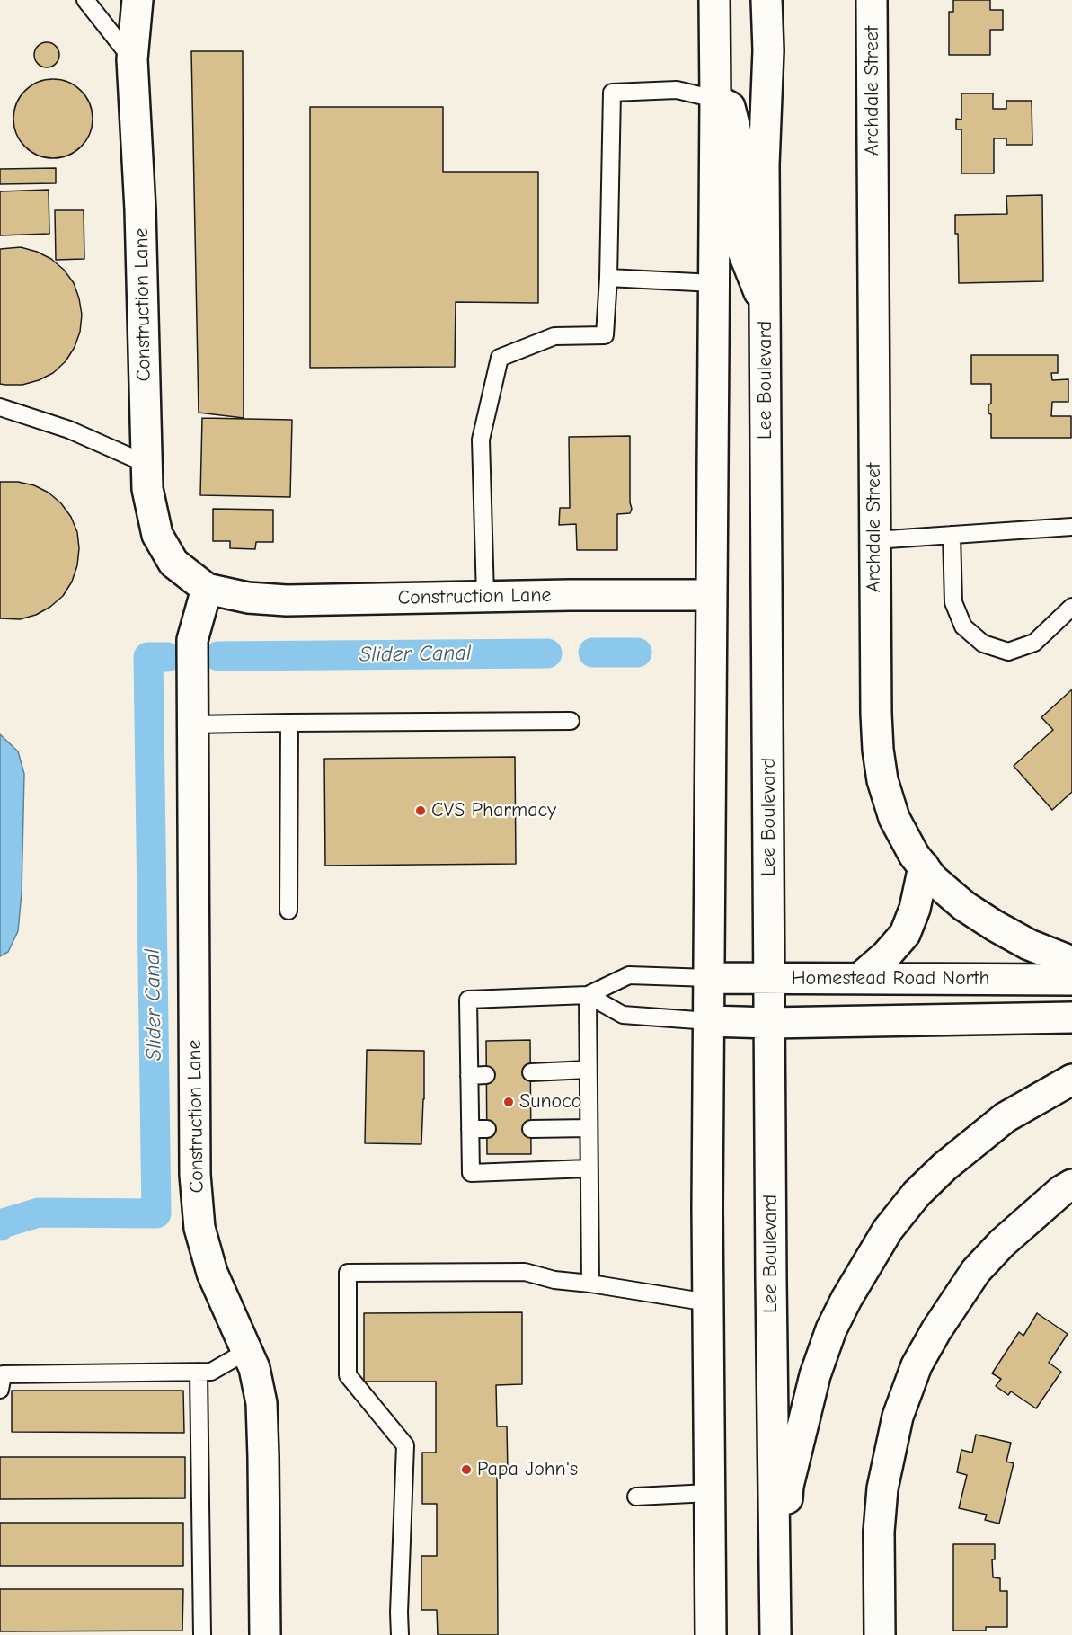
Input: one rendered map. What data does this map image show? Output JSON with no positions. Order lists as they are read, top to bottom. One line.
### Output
{"streets":{"main road":["Archdale Street","Construction Lane","Lee Boulevard","Homestead Road North"]},"crossings":[["Lee Boulevard","Homestead Road North"]],"water":["Slider Canal"],"places":["CVS Pharmacy","Sunoco","Papa John's"]}
